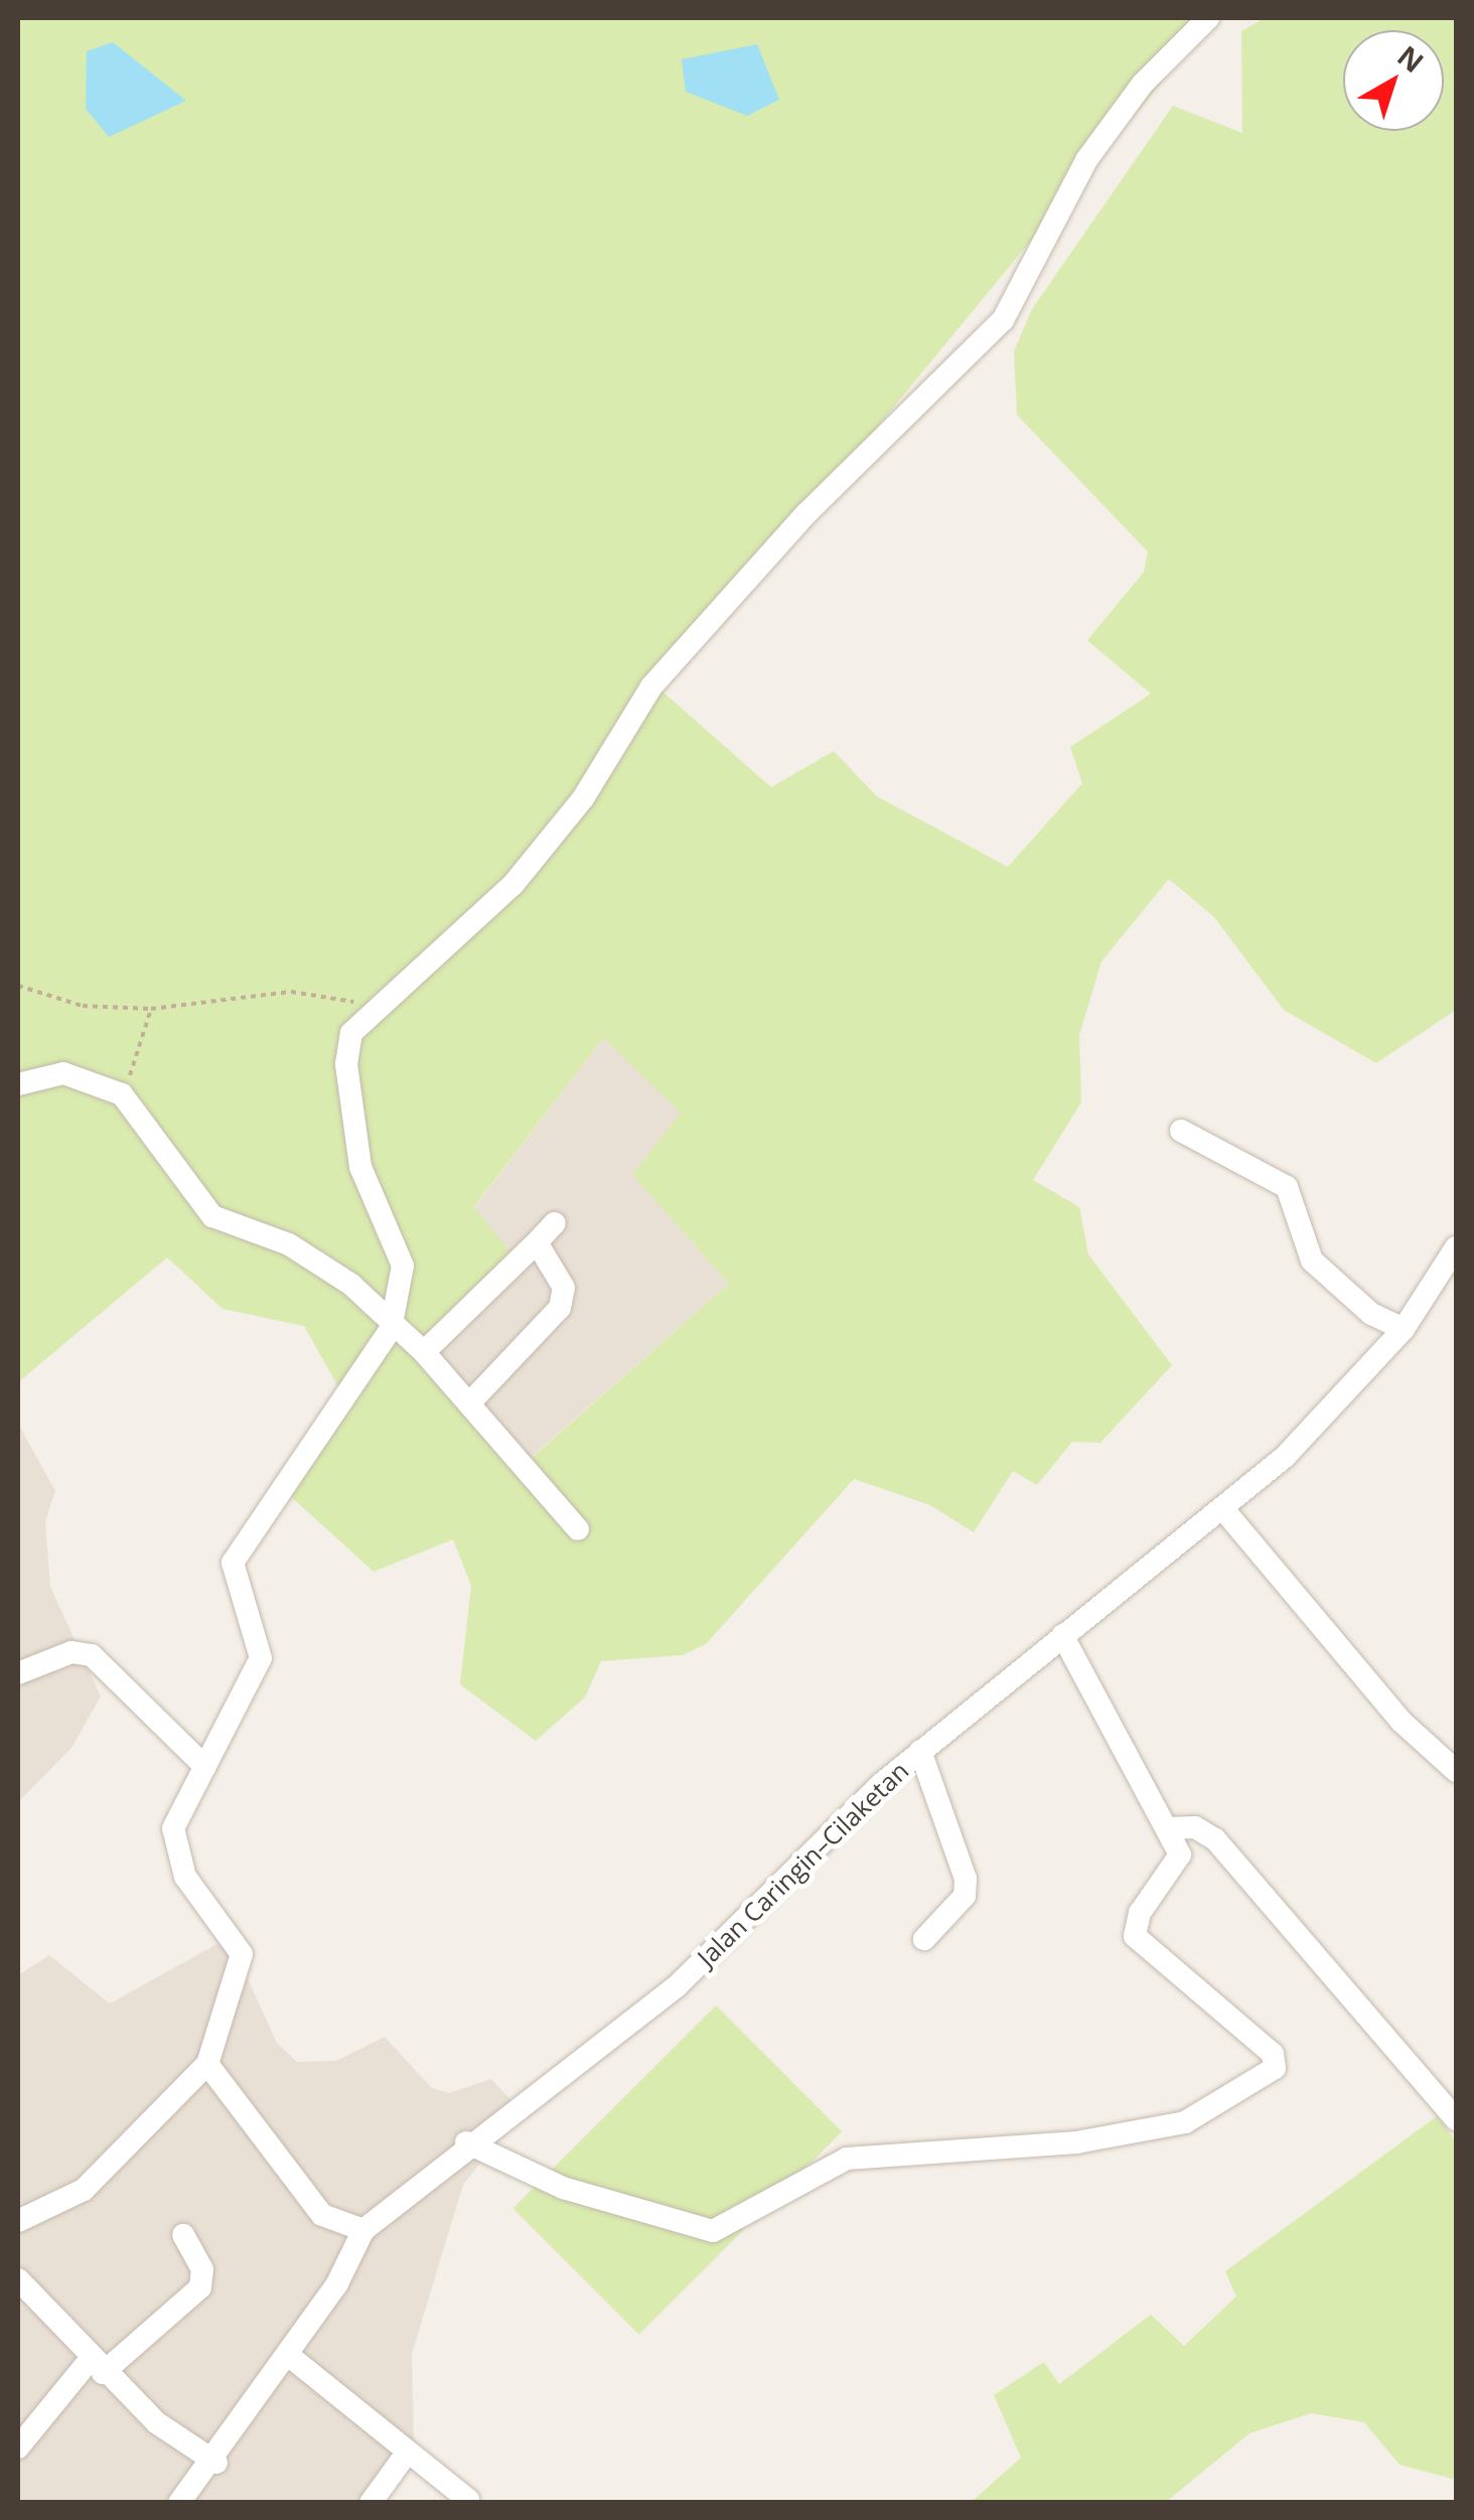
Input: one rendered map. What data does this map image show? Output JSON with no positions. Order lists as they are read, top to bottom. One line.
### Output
{"streets":{"street":["Jalan Caringin–Cilaketan"]},"north":"top right"}
